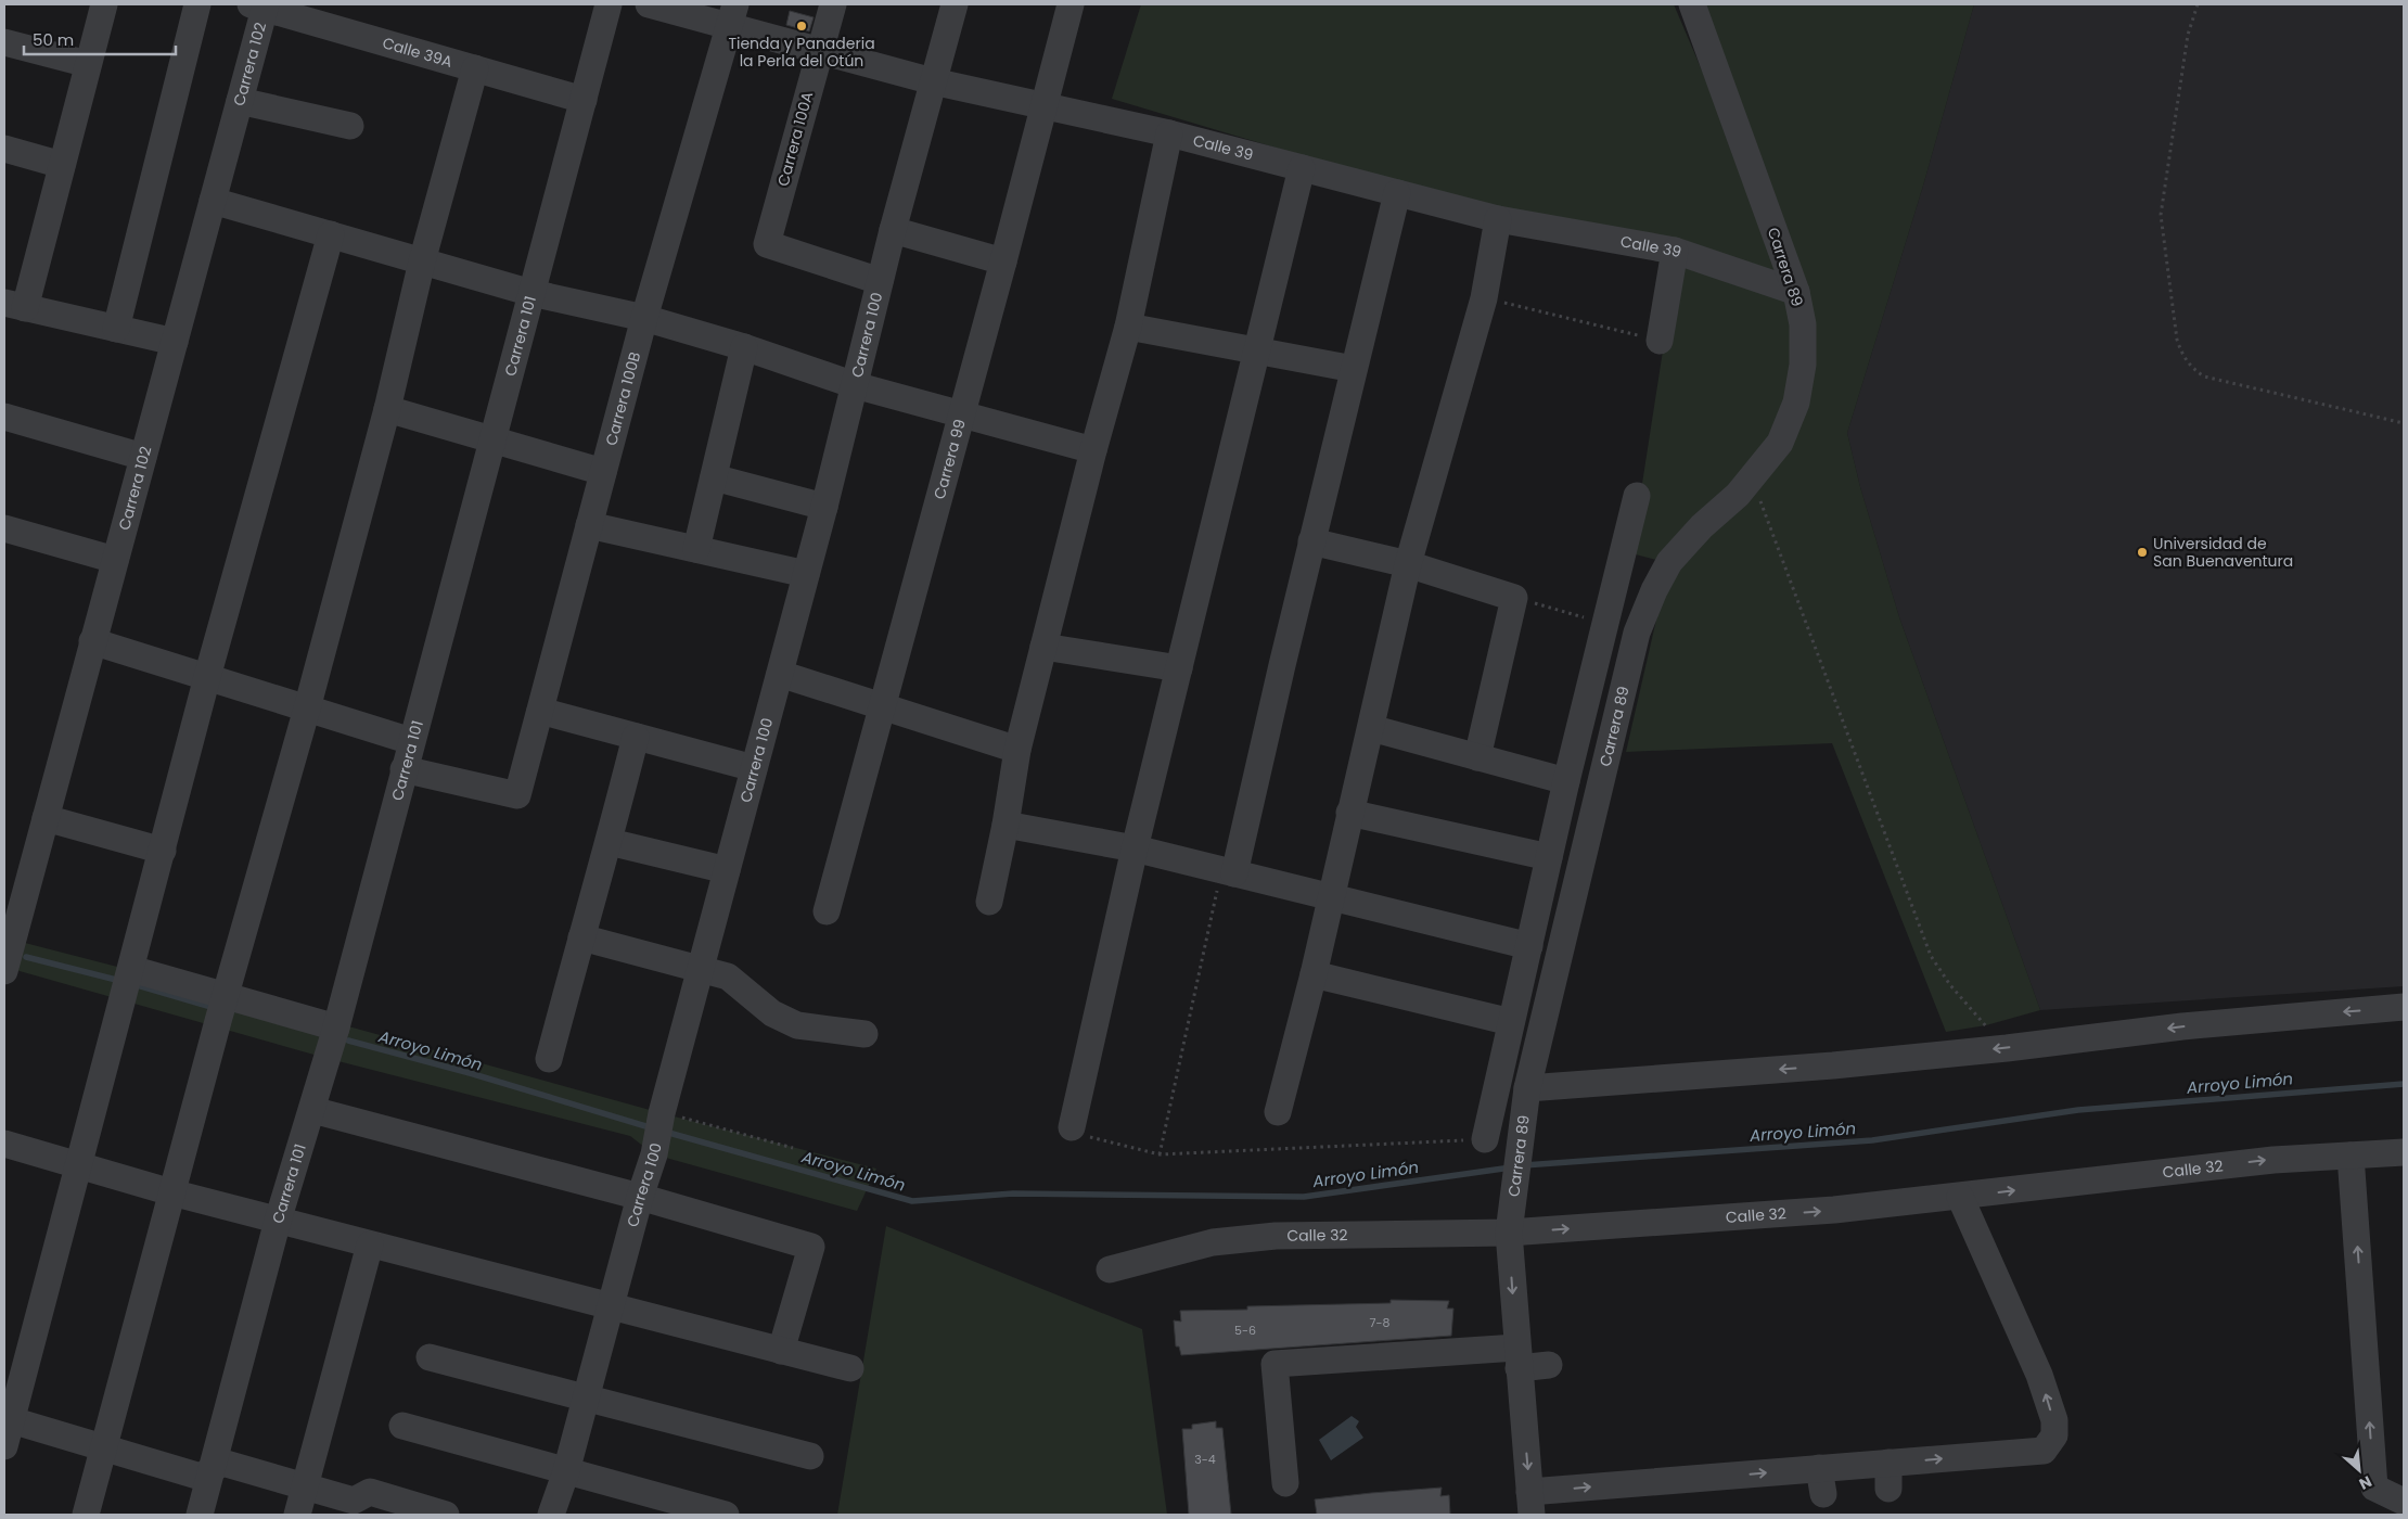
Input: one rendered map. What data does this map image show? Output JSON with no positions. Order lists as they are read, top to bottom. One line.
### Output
{"streets":{"street":["Calle 39A","Carrera 102","Carrera 100A","Calle 39","Carrera 89","Carrera 101","Carrera 100","Carrera 100B","Carrera 99","Calle 32"]},"crossings":[["Calle 39A","Carrera 102"],["Calle 39A","Carrera 101"],["Carrera 100A","Calle 39"],["Carrera 100A","Carrera 100"],["Calle 39","Carrera 89"],["Calle 39","Carrera 100"],["Calle 39","Carrera 100B"],["Calle 39","Carrera 99"],["Carrera 89","Calle 32"],["Carrera 101","Carrera 100B"]],"water":["Arroyo Limón"],"places":["Tienda y Panaderia la Perla del Otún","Universidad de San Buenaventura"],"house_numbers":["7-8","5-6","3-4"],"scale_bar":"50 m","north":"bottom right"}
